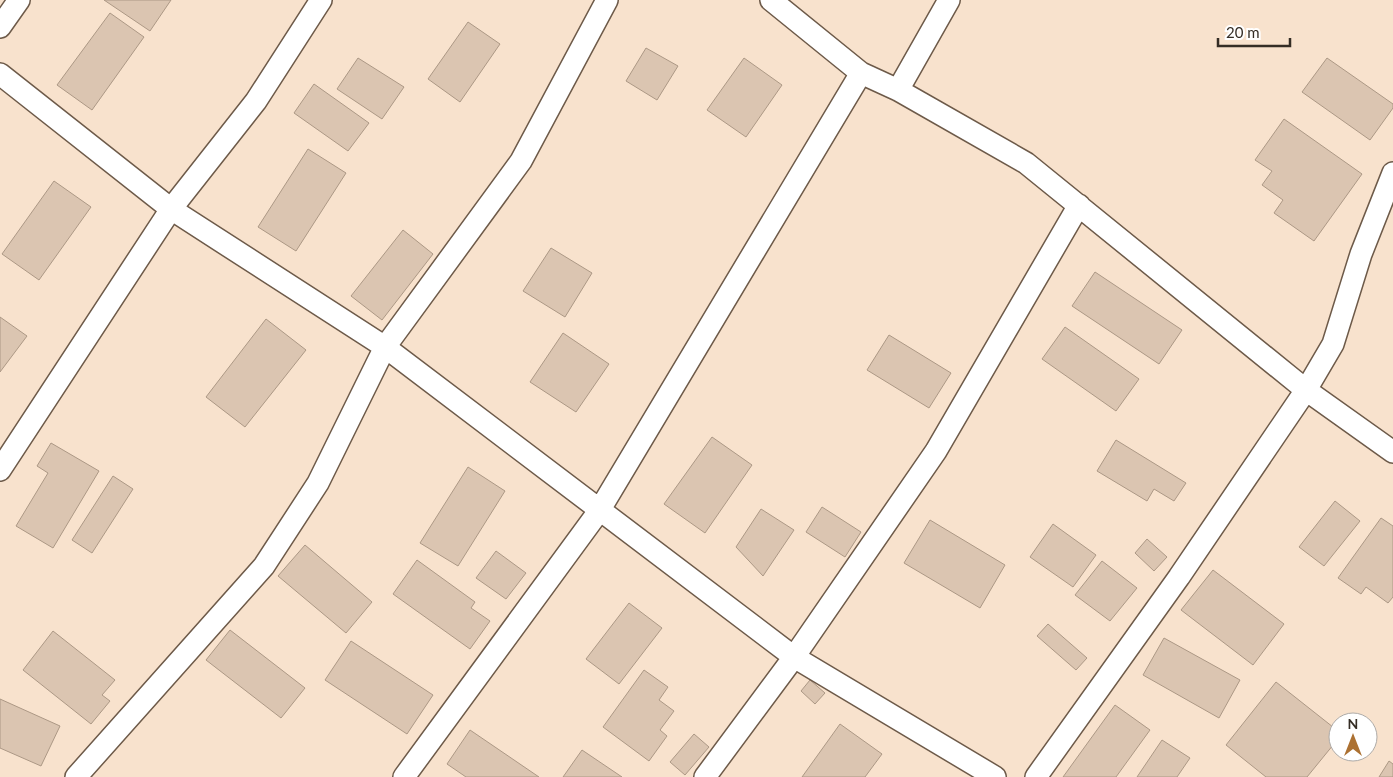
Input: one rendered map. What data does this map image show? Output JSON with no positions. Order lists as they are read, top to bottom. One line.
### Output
{"scale_bar":"20 m","north":"top"}
